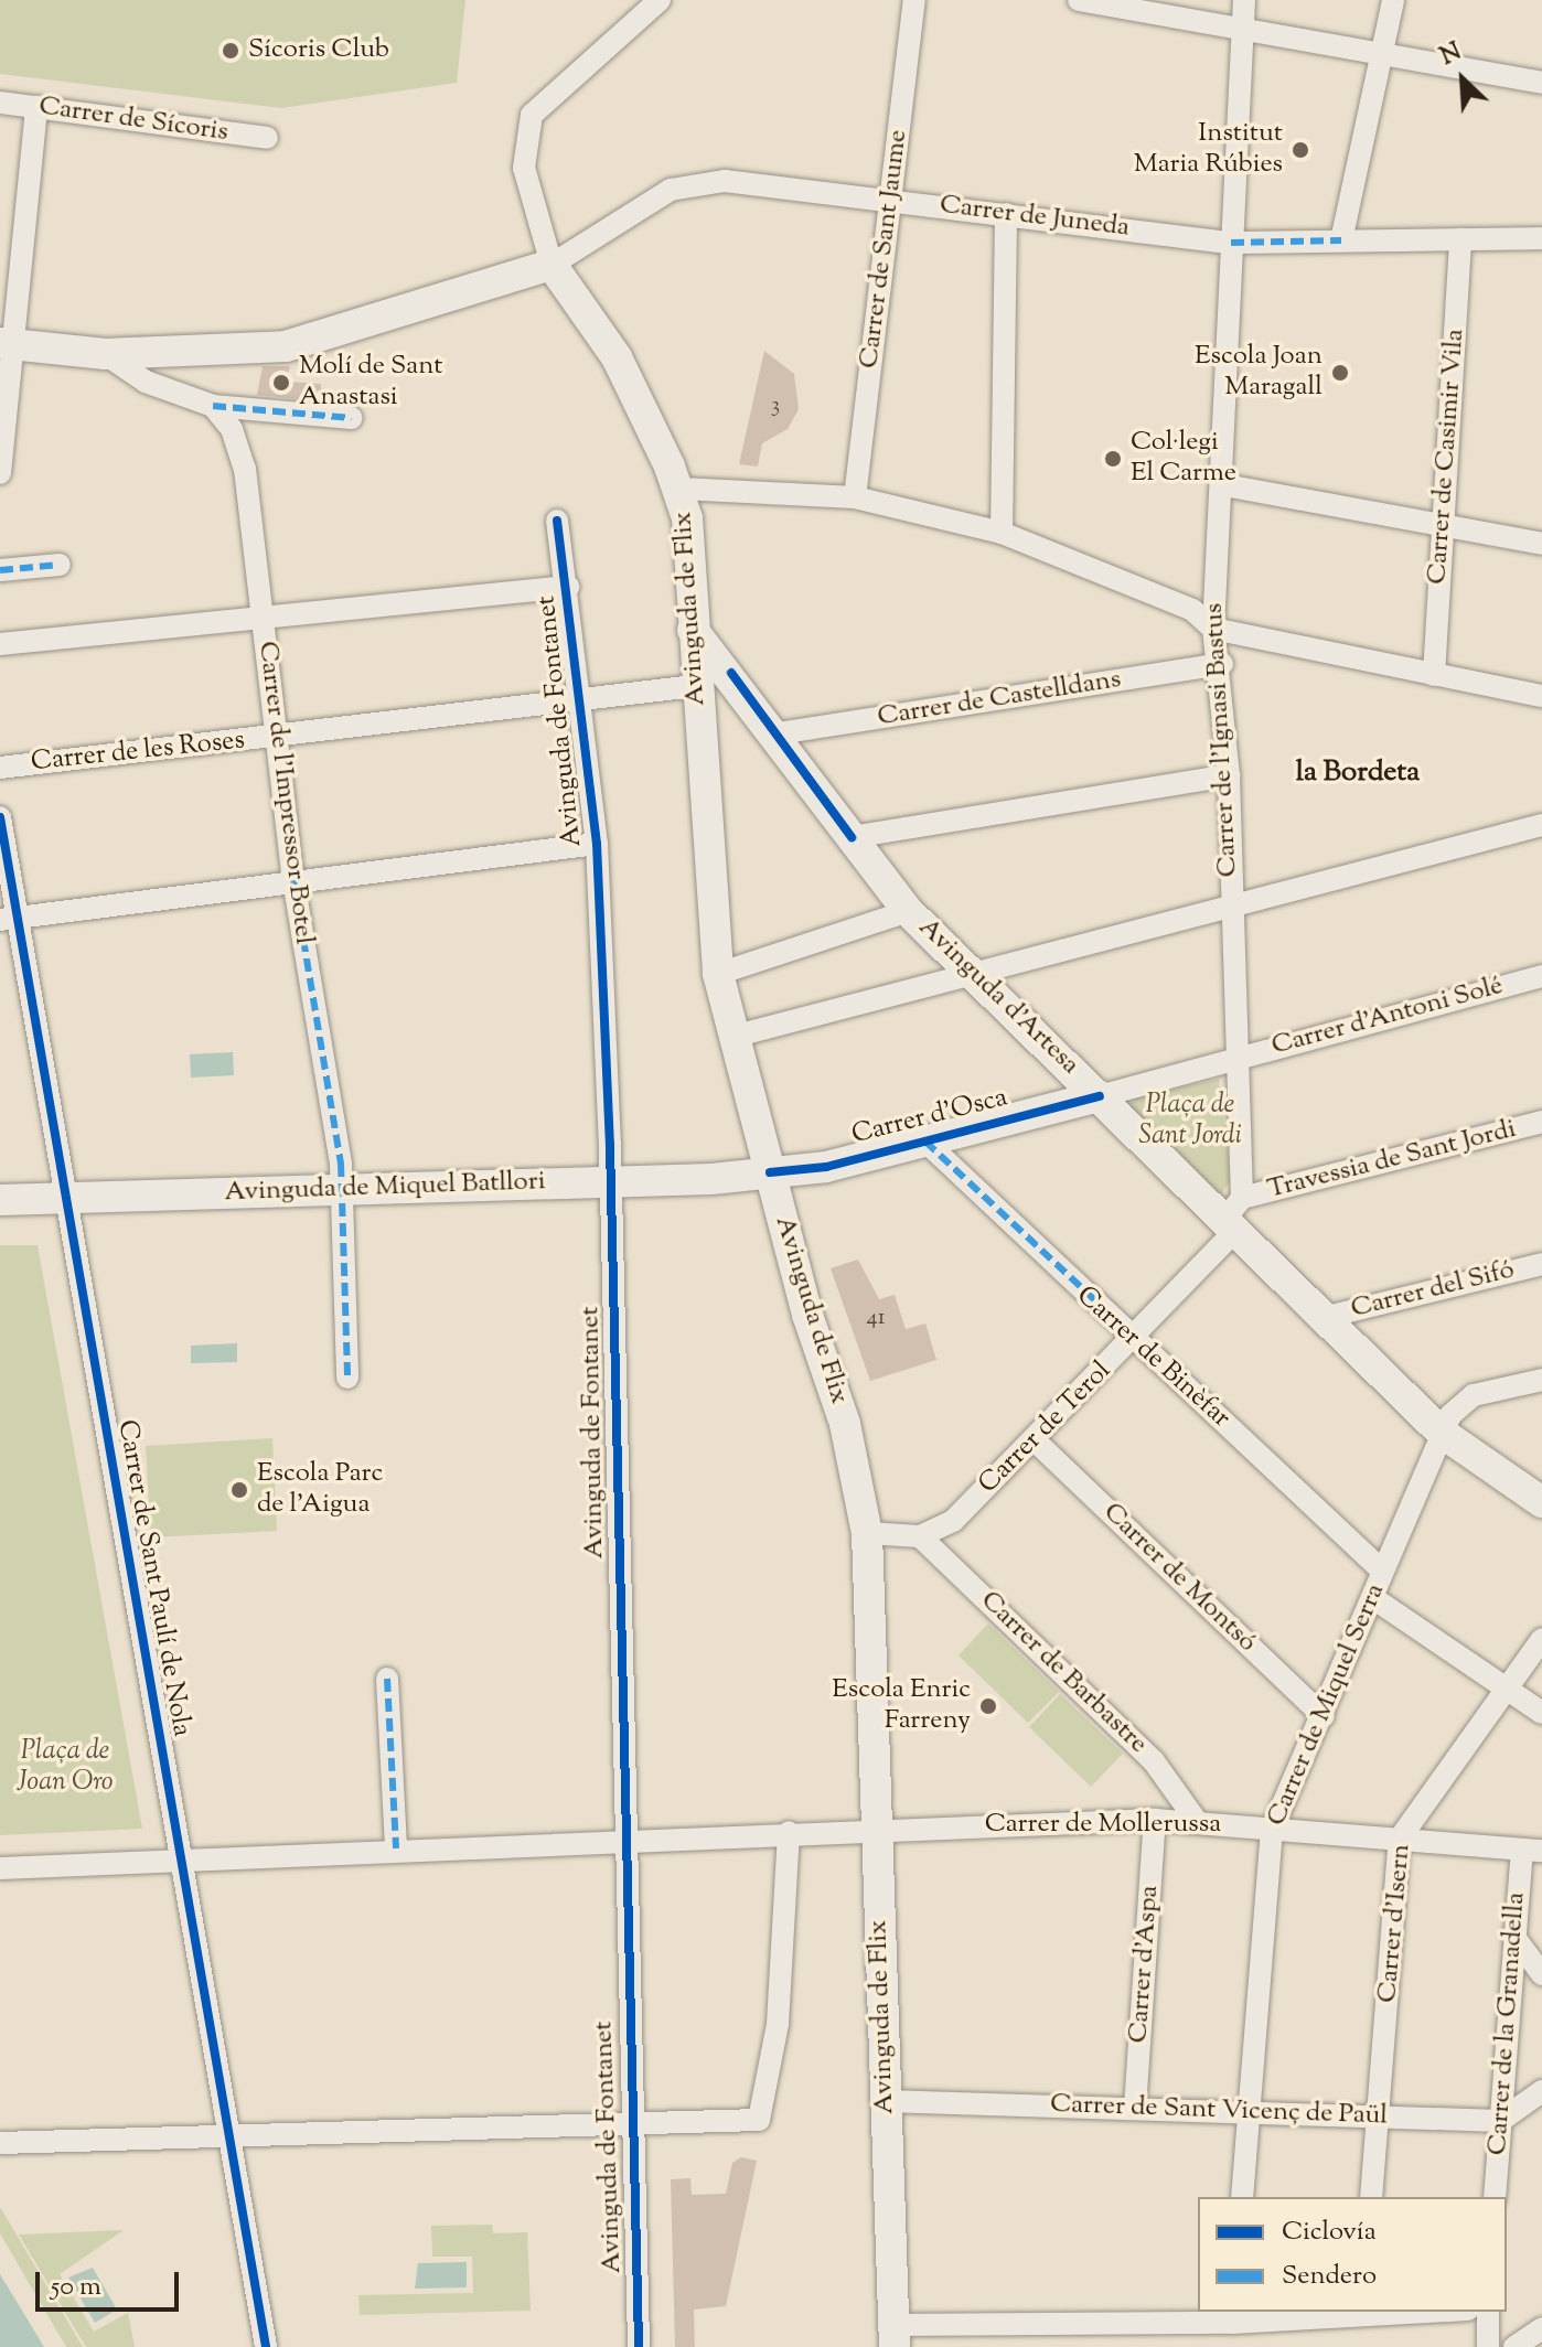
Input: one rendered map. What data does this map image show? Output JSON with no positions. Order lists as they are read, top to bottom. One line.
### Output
{"streets":{"main road":["Avinguda de Flix","Avinguda d'Artesa","Carrer d'Osca","Avinguda de Miquel Batllori"],"street":["Carrer de Sícoris","Carrer de Juneda","Carrer de Sant Jaume","Carrer de Casimir Vila","Carrer de Castelldans","Avinguda de Fontanet","Carrer de l'Ignasi Bastus","Carrer de les Roses","Carrer de l'Impressor Botel","Carrer d'Antoni Solé","Travessia de Sant Jordi","Carrer del Sifó","Carrer de Binèfar","Carrer de Terol","Carrer de Sant Paulí de Nola","Carrer de Montsó","Carrer de Barbastre","Carrer de Miquel Serra","Carrer de Mollerussa","Carrer d'Isern","Carrer d'Aspa","Carrer de la Granadella","Carrer de Sant Vicenç de Paül"]},"crossings":[["Carrer de Juneda","Carrer de Sant Jaume"],["Carrer de Juneda","Carrer de Casimir Vila"],["Carrer de Juneda","Avinguda de Flix"],["Carrer de Juneda","Carrer de l'Ignasi Bastus"],["Avinguda de Flix","Carrer de les Roses"],["Avinguda de Flix","Avinguda d'Artesa"],["Avinguda de Flix","Carrer d'Osca"],["Avinguda de Flix","Avinguda de Miquel Batllori"],["Avinguda de Flix","Carrer de Mollerussa"],["Avinguda de Flix","Carrer de Sant Vicenç de Paül"],["Carrer de Castelldans","Carrer de l'Ignasi Bastus"],["Carrer de Castelldans","Avinguda d'Artesa"],["Avinguda de Fontanet","Carrer de les Roses"],["Avinguda de Fontanet","Avinguda de Miquel Batllori"],["Avinguda de Fontanet","Carrer de Mollerussa"],["Carrer de l'Ignasi Bastus","Carrer d'Antoni Solé"],["Carrer de les Roses","Carrer de l'Impressor Botel"],["Carrer de l'Impressor Botel","Avinguda de Miquel Batllori"],["Avinguda d'Artesa","Carrer d'Osca"],["Avinguda d'Artesa","Travessia de Sant Jordi"],["Avinguda d'Artesa","Carrer del Sifó"],["Avinguda d'Artesa","Carrer de Terol"],["Avinguda d'Artesa","Carrer de Miquel Serra"],["Carrer d'Osca","Avinguda de Miquel Batllori"],["Carrer d'Osca","Carrer de Binèfar"],["Travessia de Sant Jordi","Carrer de Terol"],["Avinguda de Miquel Batllori","Carrer de Sant Paulí de Nola"],["Carrer de Binèfar","Carrer de Terol"],["Carrer de Binèfar","Carrer de Miquel Serra"],["Carrer de Terol","Carrer de Montsó"],["Carrer de Terol","Carrer de Barbastre"],["Carrer de Sant Paulí de Nola","Carrer de Mollerussa"],["Carrer de Montsó","Carrer de Miquel Serra"],["Carrer de Barbastre","Carrer de Mollerussa"],["Carrer de Miquel Serra","Carrer de Mollerussa"],["Carrer de Miquel Serra","Carrer de Sant Vicenç de Paül"],["Carrer de Mollerussa","Carrer d'Isern"],["Carrer de Mollerussa","Carrer d'Aspa"],["Carrer de Mollerussa","Carrer de la Granadella"],["Carrer d'Isern","Carrer de Sant Vicenç de Paül"],["Carrer d'Aspa","Carrer de Sant Vicenç de Paül"],["Carrer de la Granadella","Carrer de Sant Vicenç de Paül"]],"districts":["la Bordeta"],"parks":["Plaça de Sant Jordi","Plaça de Joan Oro"],"places":["Sícoris Club","Institut Maria Rúbies","Escola Joan Maragall","Molí de Sant Anastasi","Col·legi El Carme","Escola Parc de l'Aigua","Escola Enric Farreny"],"house_numbers":["3","41"],"legend":["Ciclovía","Sendero"],"scale_bar":"50 m","north":"top left"}
